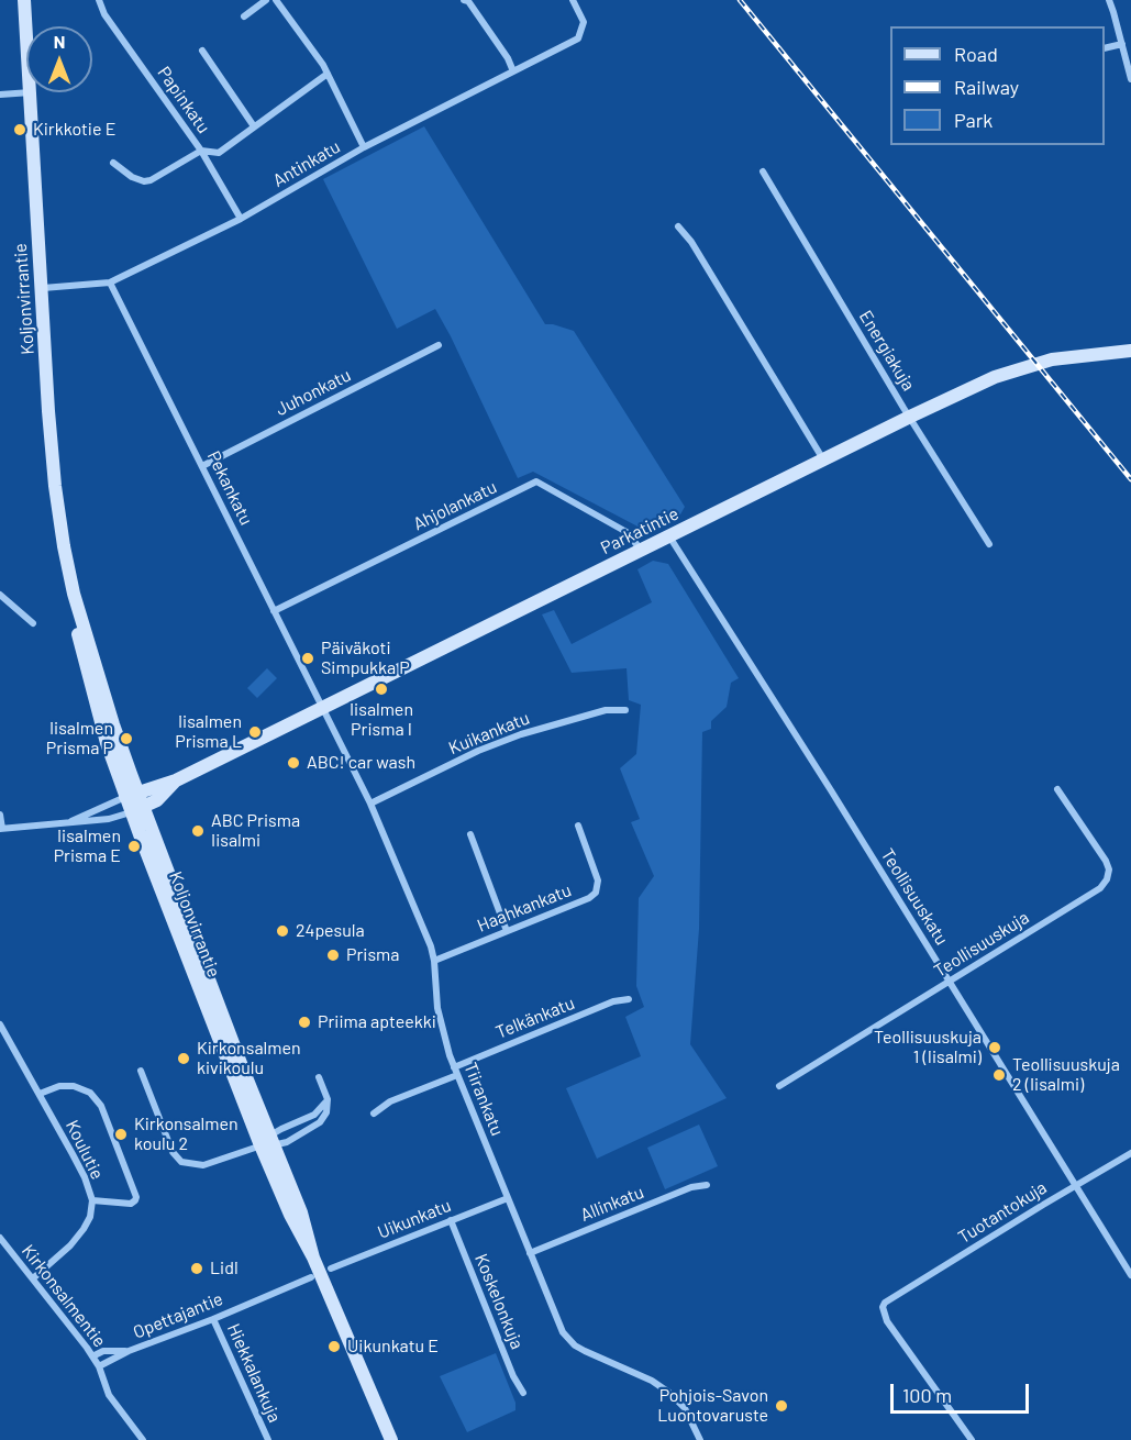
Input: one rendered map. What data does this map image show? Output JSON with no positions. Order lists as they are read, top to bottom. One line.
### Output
{"streets":{"main road":["Koljonvirrantie","Parkatintie"],"street":["Papinkatu","Antinkatu","Energiakuja","Juhonkatu","Pekankatu","Ahjolankatu","Kuikankatu","Teollisuuskatu","Haahkankatu","Teollisuuskuja","Telkänkatu","Tiirankatu","Koulutie","Allinkatu","Tuotantokuja","Uikunkatu","Kirkonsalmentie","Koskelonkuja","Opettajantie","Hiekkalankuja"]},"crossings":[["Papinkatu","Antinkatu"],["Antinkatu","Koljonvirrantie"],["Antinkatu","Pekankatu"],["Koljonvirrantie","Parkatintie"],["Energiakuja","Parkatintie"],["Juhonkatu","Pekankatu"],["Pekankatu","Ahjolankatu"],["Pekankatu","Parkatintie"],["Pekankatu","Tiirankatu"],["Ahjolankatu","Parkatintie"],["Parkatintie","Teollisuuskatu"],["Parkatintie","Tiirankatu"],["Kuikankatu","Tiirankatu"],["Teollisuuskatu","Teollisuuskuja"],["Teollisuuskatu","Tuotantokuja"],["Haahkankatu","Tiirankatu"],["Telkänkatu","Tiirankatu"],["Tiirankatu","Allinkatu"],["Tiirankatu","Uikunkatu"],["Koulutie","Kirkonsalmentie"],["Uikunkatu","Koskelonkuja"],["Kirkonsalmentie","Opettajantie"],["Opettajantie","Hiekkalankuja"]],"places":["Kirkkotie E","Päiväkoti Simpukka P","Iisalmen Prisma I","Iisalmen Prisma L","Iisalmen Prisma P","ABC! car wash","ABC Prisma Iisalmi","Iisalmen Prisma E","24pesula","Prisma","Priima apteekki","Teollisuuskuja 1 (Iisalmi)","Kirkonsalmen kivikoulu","Teollisuuskuja 2 (Iisalmi)","Kirkonsalmen koulu 2","Lidl","Uikunkatu E","Pohjois-Savon Luontovaruste"],"legend":["Road","Railway","Park"],"scale_bar":"100 m","north":"top"}
